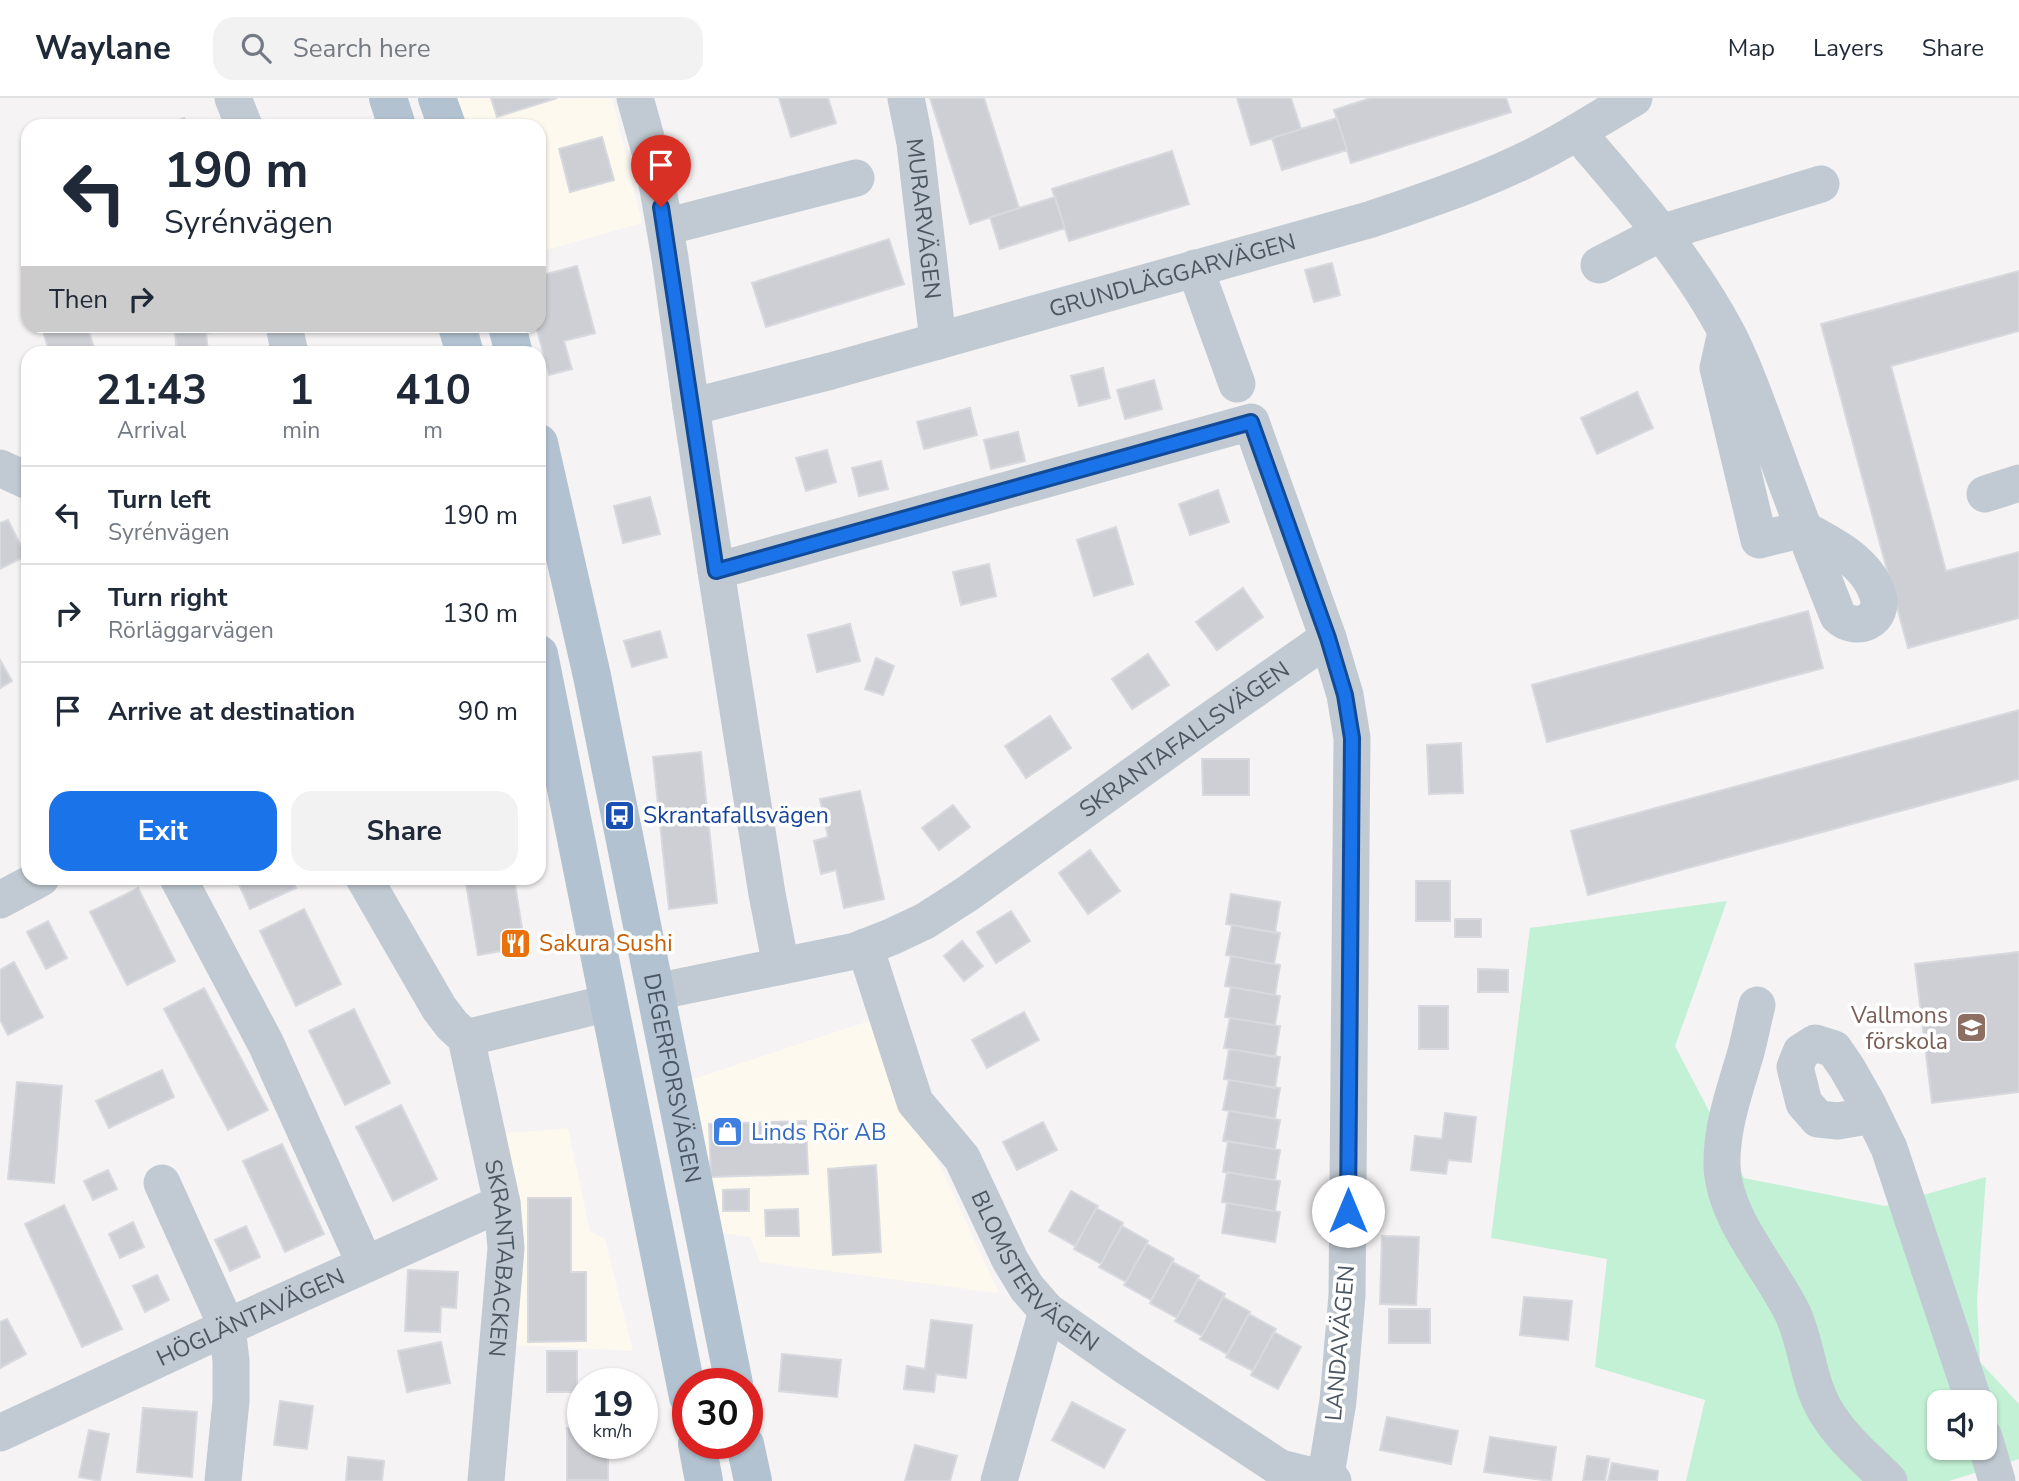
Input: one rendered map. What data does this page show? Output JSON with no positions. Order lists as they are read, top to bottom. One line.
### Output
{"streets":{"main road":["DEGERFORSVÄGEN"],"street":["MURARVÄGEN","GRUNDLÄGGARVÄGEN","SKRANTAFALLSVÄGEN","SKRANTABACKEN","BLOMSTERVÄGEN","HÖGLÄNTAVÄGEN","LANDAVÄGEN"]},"crossings":[["MURARVÄGEN","GRUNDLÄGGARVÄGEN"],["SKRANTAFALLSVÄGEN","DEGERFORSVÄGEN"],["SKRANTAFALLSVÄGEN","BLOMSTERVÄGEN"],["SKRANTAFALLSVÄGEN","LANDAVÄGEN"],["SKRANTABACKEN","HÖGLÄNTAVÄGEN"],["BLOMSTERVÄGEN","LANDAVÄGEN"]],"places":{"bus stop":["Skrantafallsvägen"],"restaurant":["Sakura Sushi"],"school or university":["Vallmons förskola"],"shop":["Linds Rör AB"]},"page":{"header":"Waylane","search":"Search here","nav":["Map","Layers","Share"],"turn":["190 m","Syrénvägen"],"then":"Then","eta":["21:43","Arrival","1","min","410","m"],"list":[{"name":"Turn left","note":"Syrénvägen","value":"190 m"},{"name":"Turn right","note":"Rörläggarvägen","value":"130 m"},{"name":"Arrive at destination","value":"90 m"}],"buttons":["Exit","Share"],"speed":"19 km/h","limit":"30"}}
